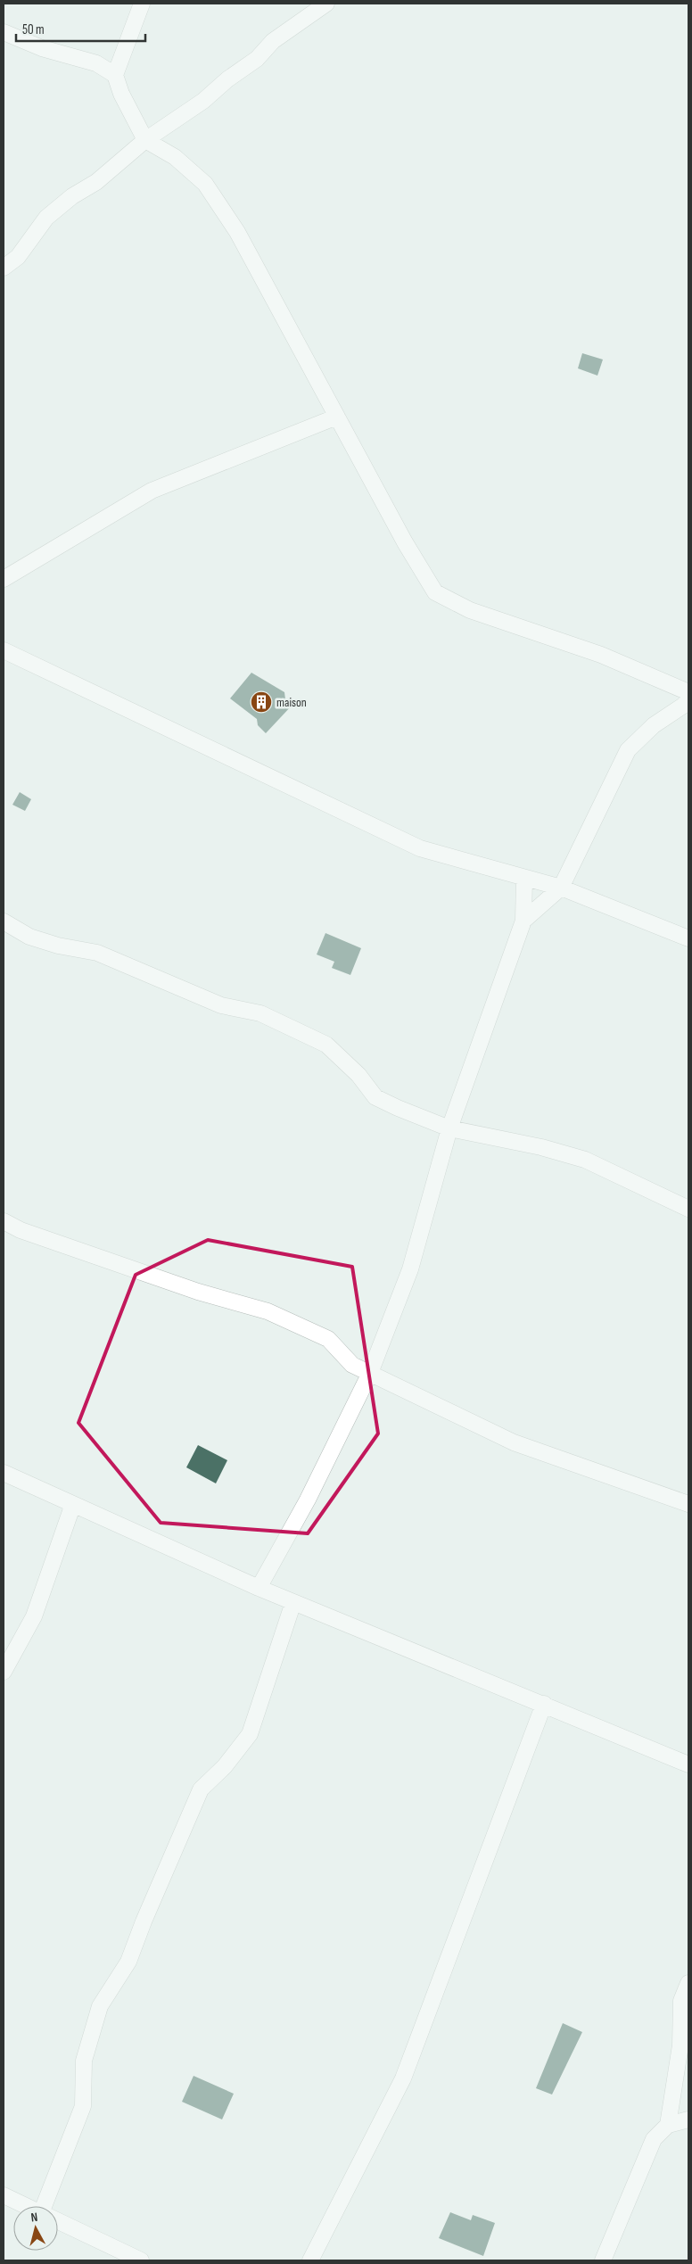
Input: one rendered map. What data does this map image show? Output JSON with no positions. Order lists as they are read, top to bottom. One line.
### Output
{"places":{"building":["maison"]},"scale_bar":"50 m","north":"top"}
